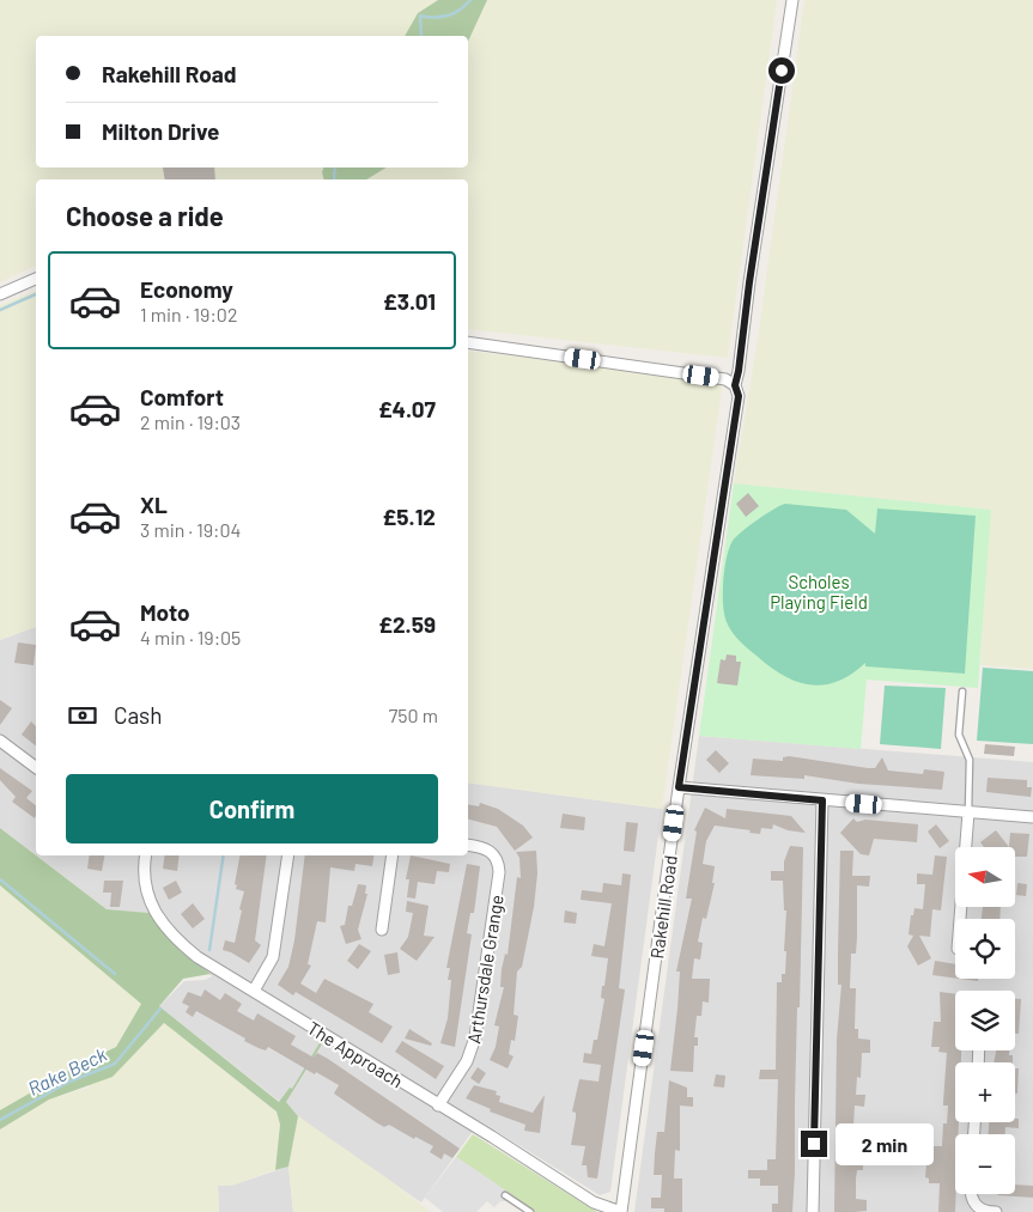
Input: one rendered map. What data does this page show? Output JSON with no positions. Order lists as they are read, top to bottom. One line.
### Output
{"streets":{"street":["Rakehill Road","Arthursdale Grange","The Approach"]},"crossings":[["Rakehill Road","The Approach"],["Arthursdale Grange","The Approach"]],"water":["Rake Beck"],"parks":["Scholes Playing Field"],"north":"left","page":{"banner":["Rakehill Road","Milton Drive"],"heading":"Choose a ride","list":[{"name":"Economy","note":"1 min · 19:02","value":"£3.01"},{"name":"Comfort","note":"2 min · 19:03","value":"£4.07"},{"name":"XL","note":"3 min · 19:04","value":"£5.12"},{"name":"Moto","note":"4 min · 19:05","value":"£2.59"}],"pay":["Cash","750 m"],"buttons":"Confirm","map_buttons":["+","−"],"bubble":"2 min"}}
